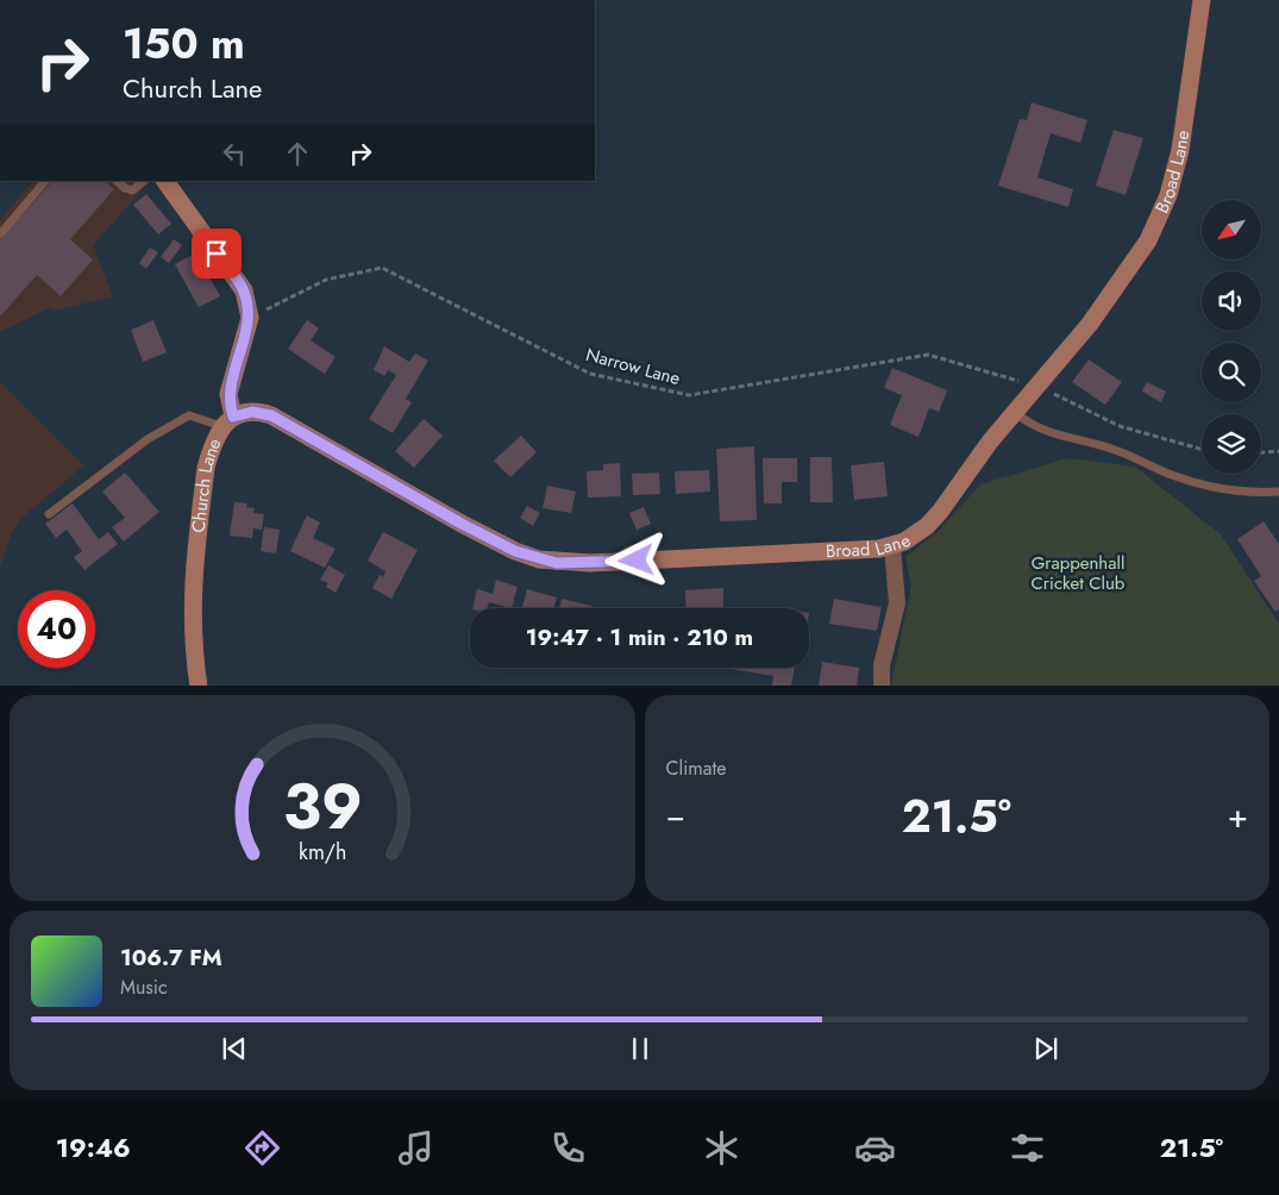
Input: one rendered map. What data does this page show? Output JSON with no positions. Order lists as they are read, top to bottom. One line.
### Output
{"streets":{"street":["Broad Lane","Church Lane"],"path":["Narrow Lane"]},"crossings":[["Broad Lane","Narrow Lane"],["Broad Lane","Church Lane"],["Narrow Lane","Church Lane"]],"parks":["Grappenhall Cricket Club"],"north":"bottom left","page":{"turn":["150 m","Church Lane"],"limit":"40","trip":"19:47 · 1 min · 210 m","tile":"Climate","heat":["−","21.5°","+"],"song":["106.7 FM","Music"],"tabs":["19:46","21.5°"],"gauge":["39","km/h"]}}
